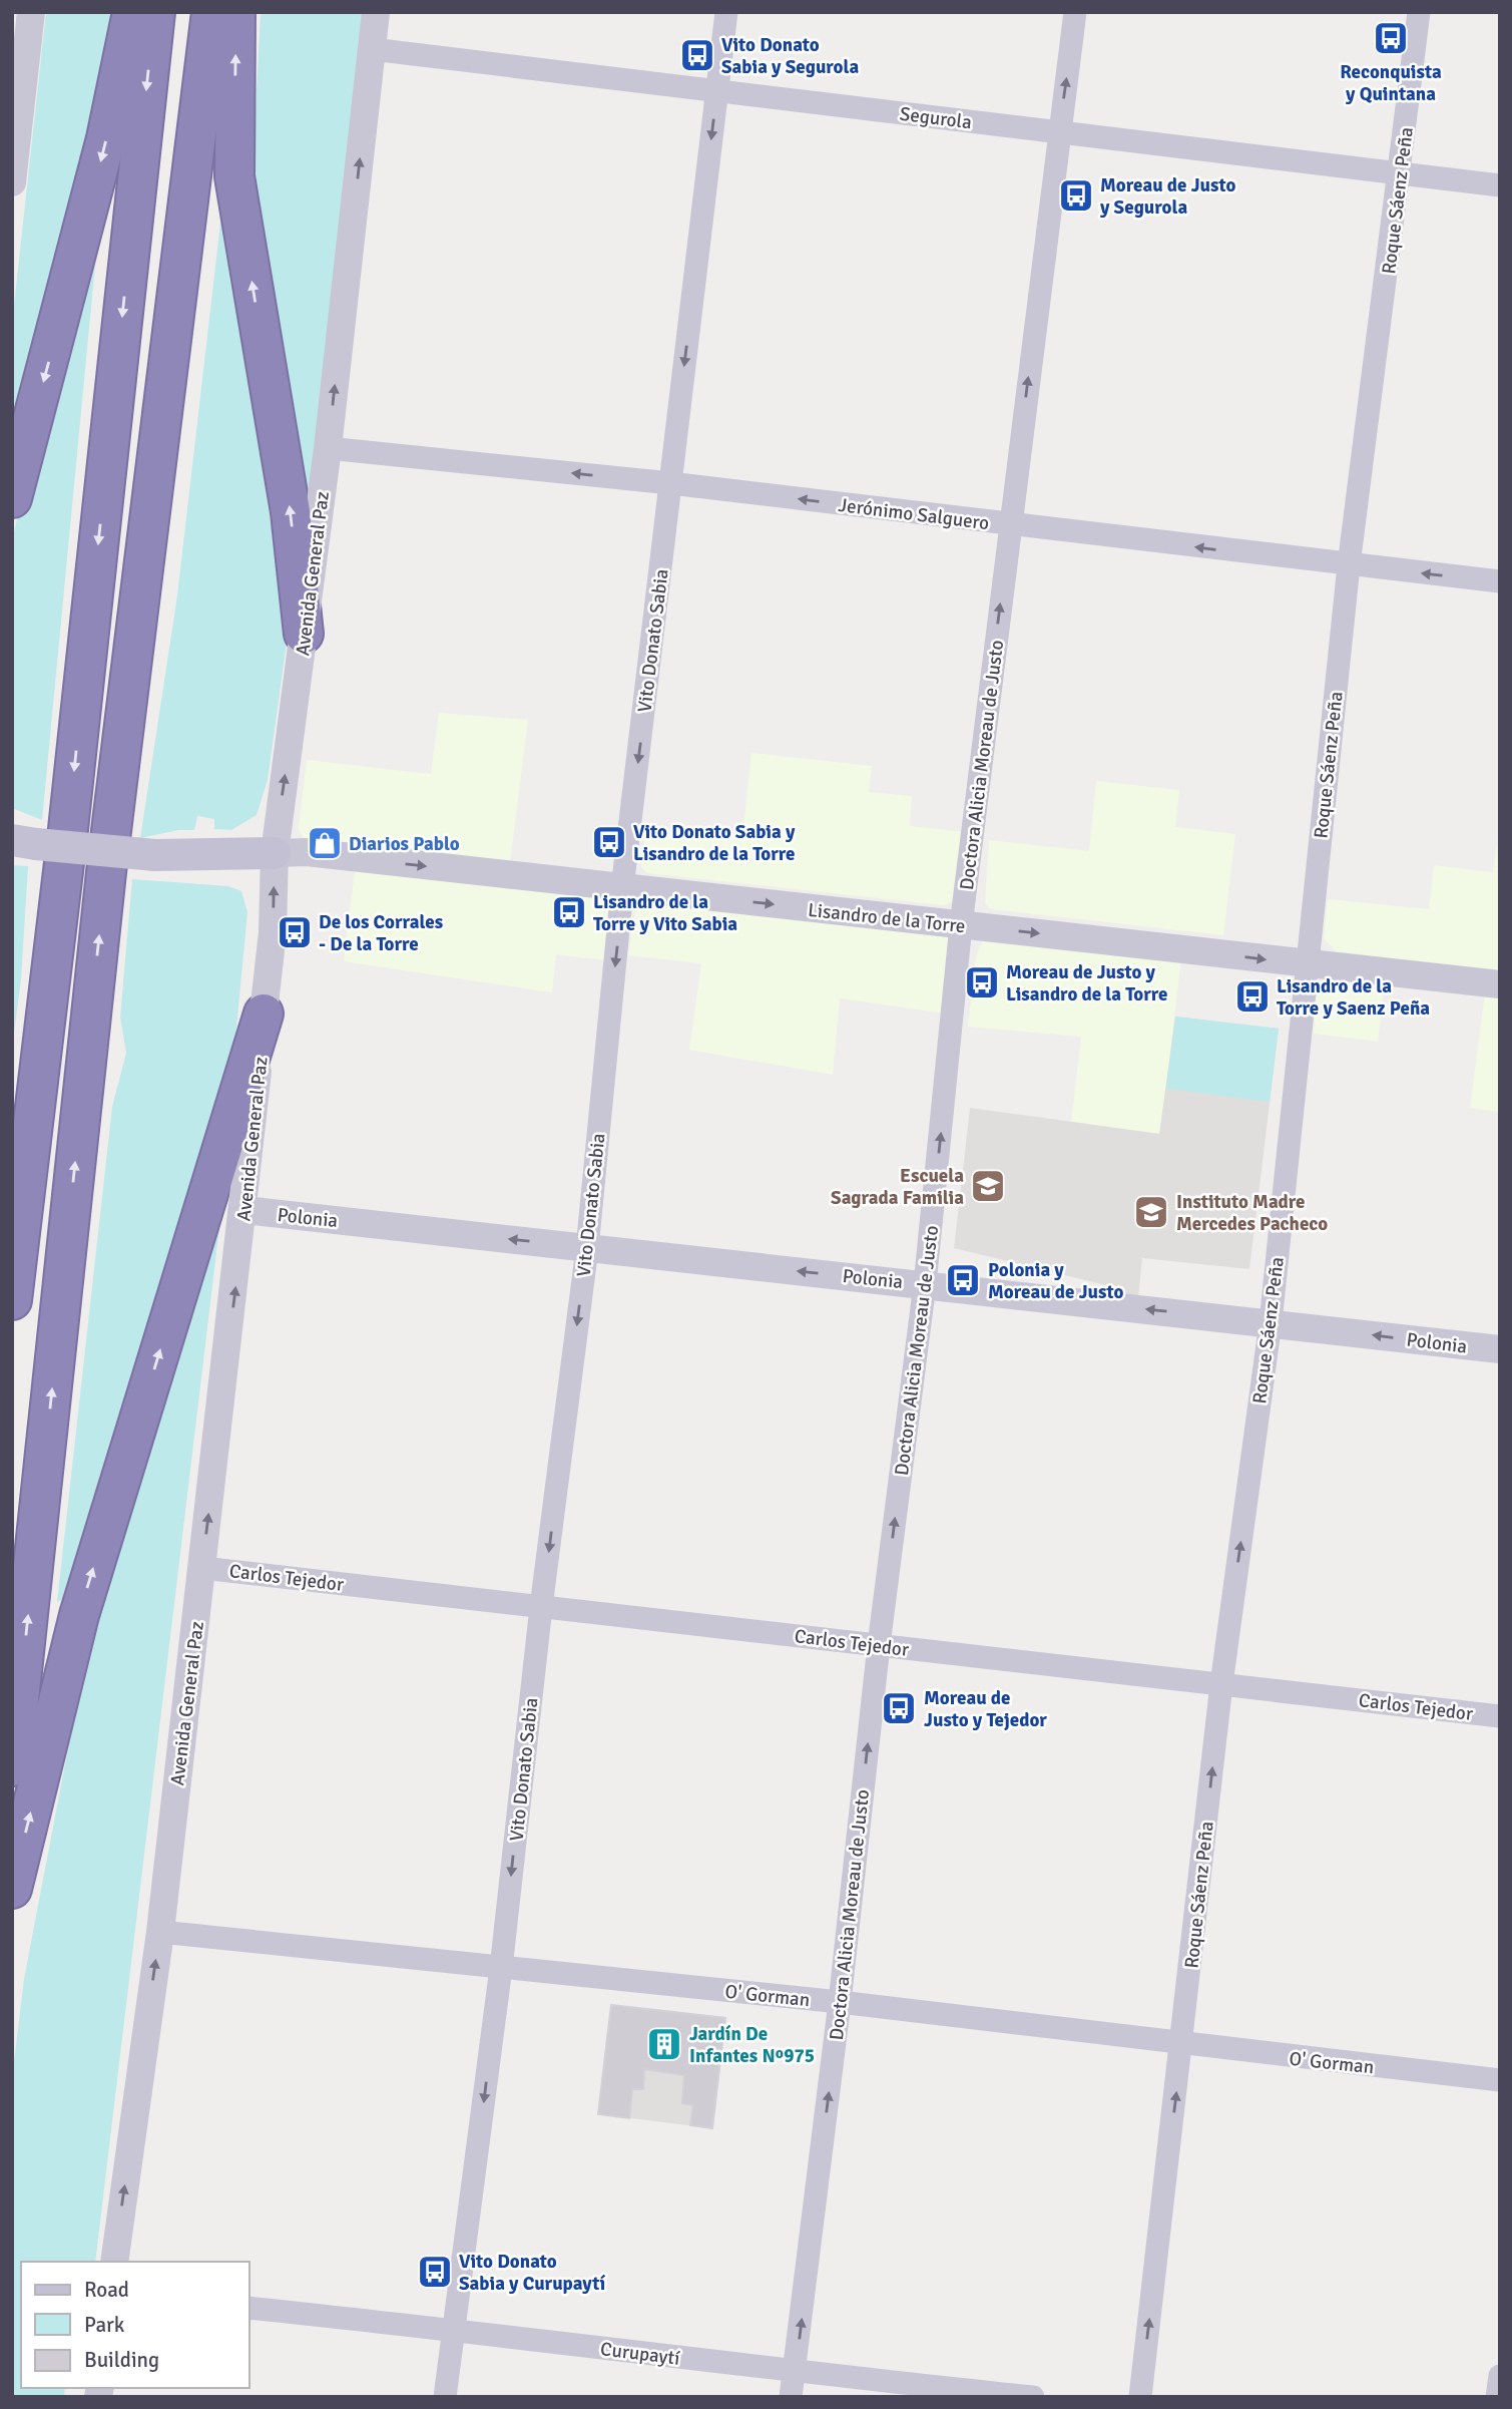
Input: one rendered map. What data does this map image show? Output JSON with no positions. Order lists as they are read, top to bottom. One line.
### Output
{"streets":{"street":["Segurola","Roque Sáenz Peña","Jerónimo Salguero","Avenida General Paz","Vito Donato Sabia","Doctora Alicia Moreau de Justo","Lisandro de la Torre","Polonia","Carlos Tejedor","O' Gorman","Curupaytí"]},"crossings":[["Segurola","Roque Sáenz Peña"],["Segurola","Avenida General Paz"],["Segurola","Vito Donato Sabia"],["Segurola","Doctora Alicia Moreau de Justo"],["Roque Sáenz Peña","Jerónimo Salguero"],["Roque Sáenz Peña","Lisandro de la Torre"],["Roque Sáenz Peña","Polonia"],["Roque Sáenz Peña","Carlos Tejedor"],["Roque Sáenz Peña","O' Gorman"],["Jerónimo Salguero","Avenida General Paz"],["Jerónimo Salguero","Vito Donato Sabia"],["Jerónimo Salguero","Doctora Alicia Moreau de Justo"],["Avenida General Paz","Lisandro de la Torre"],["Avenida General Paz","Polonia"],["Avenida General Paz","Carlos Tejedor"],["Avenida General Paz","O' Gorman"],["Vito Donato Sabia","Lisandro de la Torre"],["Vito Donato Sabia","Polonia"],["Vito Donato Sabia","Carlos Tejedor"],["Vito Donato Sabia","O' Gorman"],["Vito Donato Sabia","Curupaytí"],["Doctora Alicia Moreau de Justo","Lisandro de la Torre"],["Doctora Alicia Moreau de Justo","Polonia"],["Doctora Alicia Moreau de Justo","Carlos Tejedor"],["Doctora Alicia Moreau de Justo","O' Gorman"],["Doctora Alicia Moreau de Justo","Curupaytí"]],"one_way":["Roque Sáenz Peña","Jerónimo Salguero","Avenida General Paz","Vito Donato Sabia","Doctora Alicia Moreau de Justo","Lisandro de la Torre","Polonia"],"places":{"bus stop":["Reconquista y Quintana","Vito Donato Sabia y Segurola","Moreau de Justo y Segurola","Vito Donato Sabia y Lisandro de la Torre","Lisandro de la Torre y Vito Sabia","De los Corrales - De la Torre","Moreau de Justo y Lisandro de la Torre","Lisandro de la Torre y Saenz Peña","Polonia y Moreau de Justo","Moreau de Justo y Tejedor","Vito Donato Sabia y Curupaytí"],"shop":["Diarios Pablo"],"school or university":["Escuela Sagrada Familia","Instituto Madre Mercedes Pacheco"],"building":["Jardín De Infantes Nº975"]},"legend":["Road","Park","Building"]}
